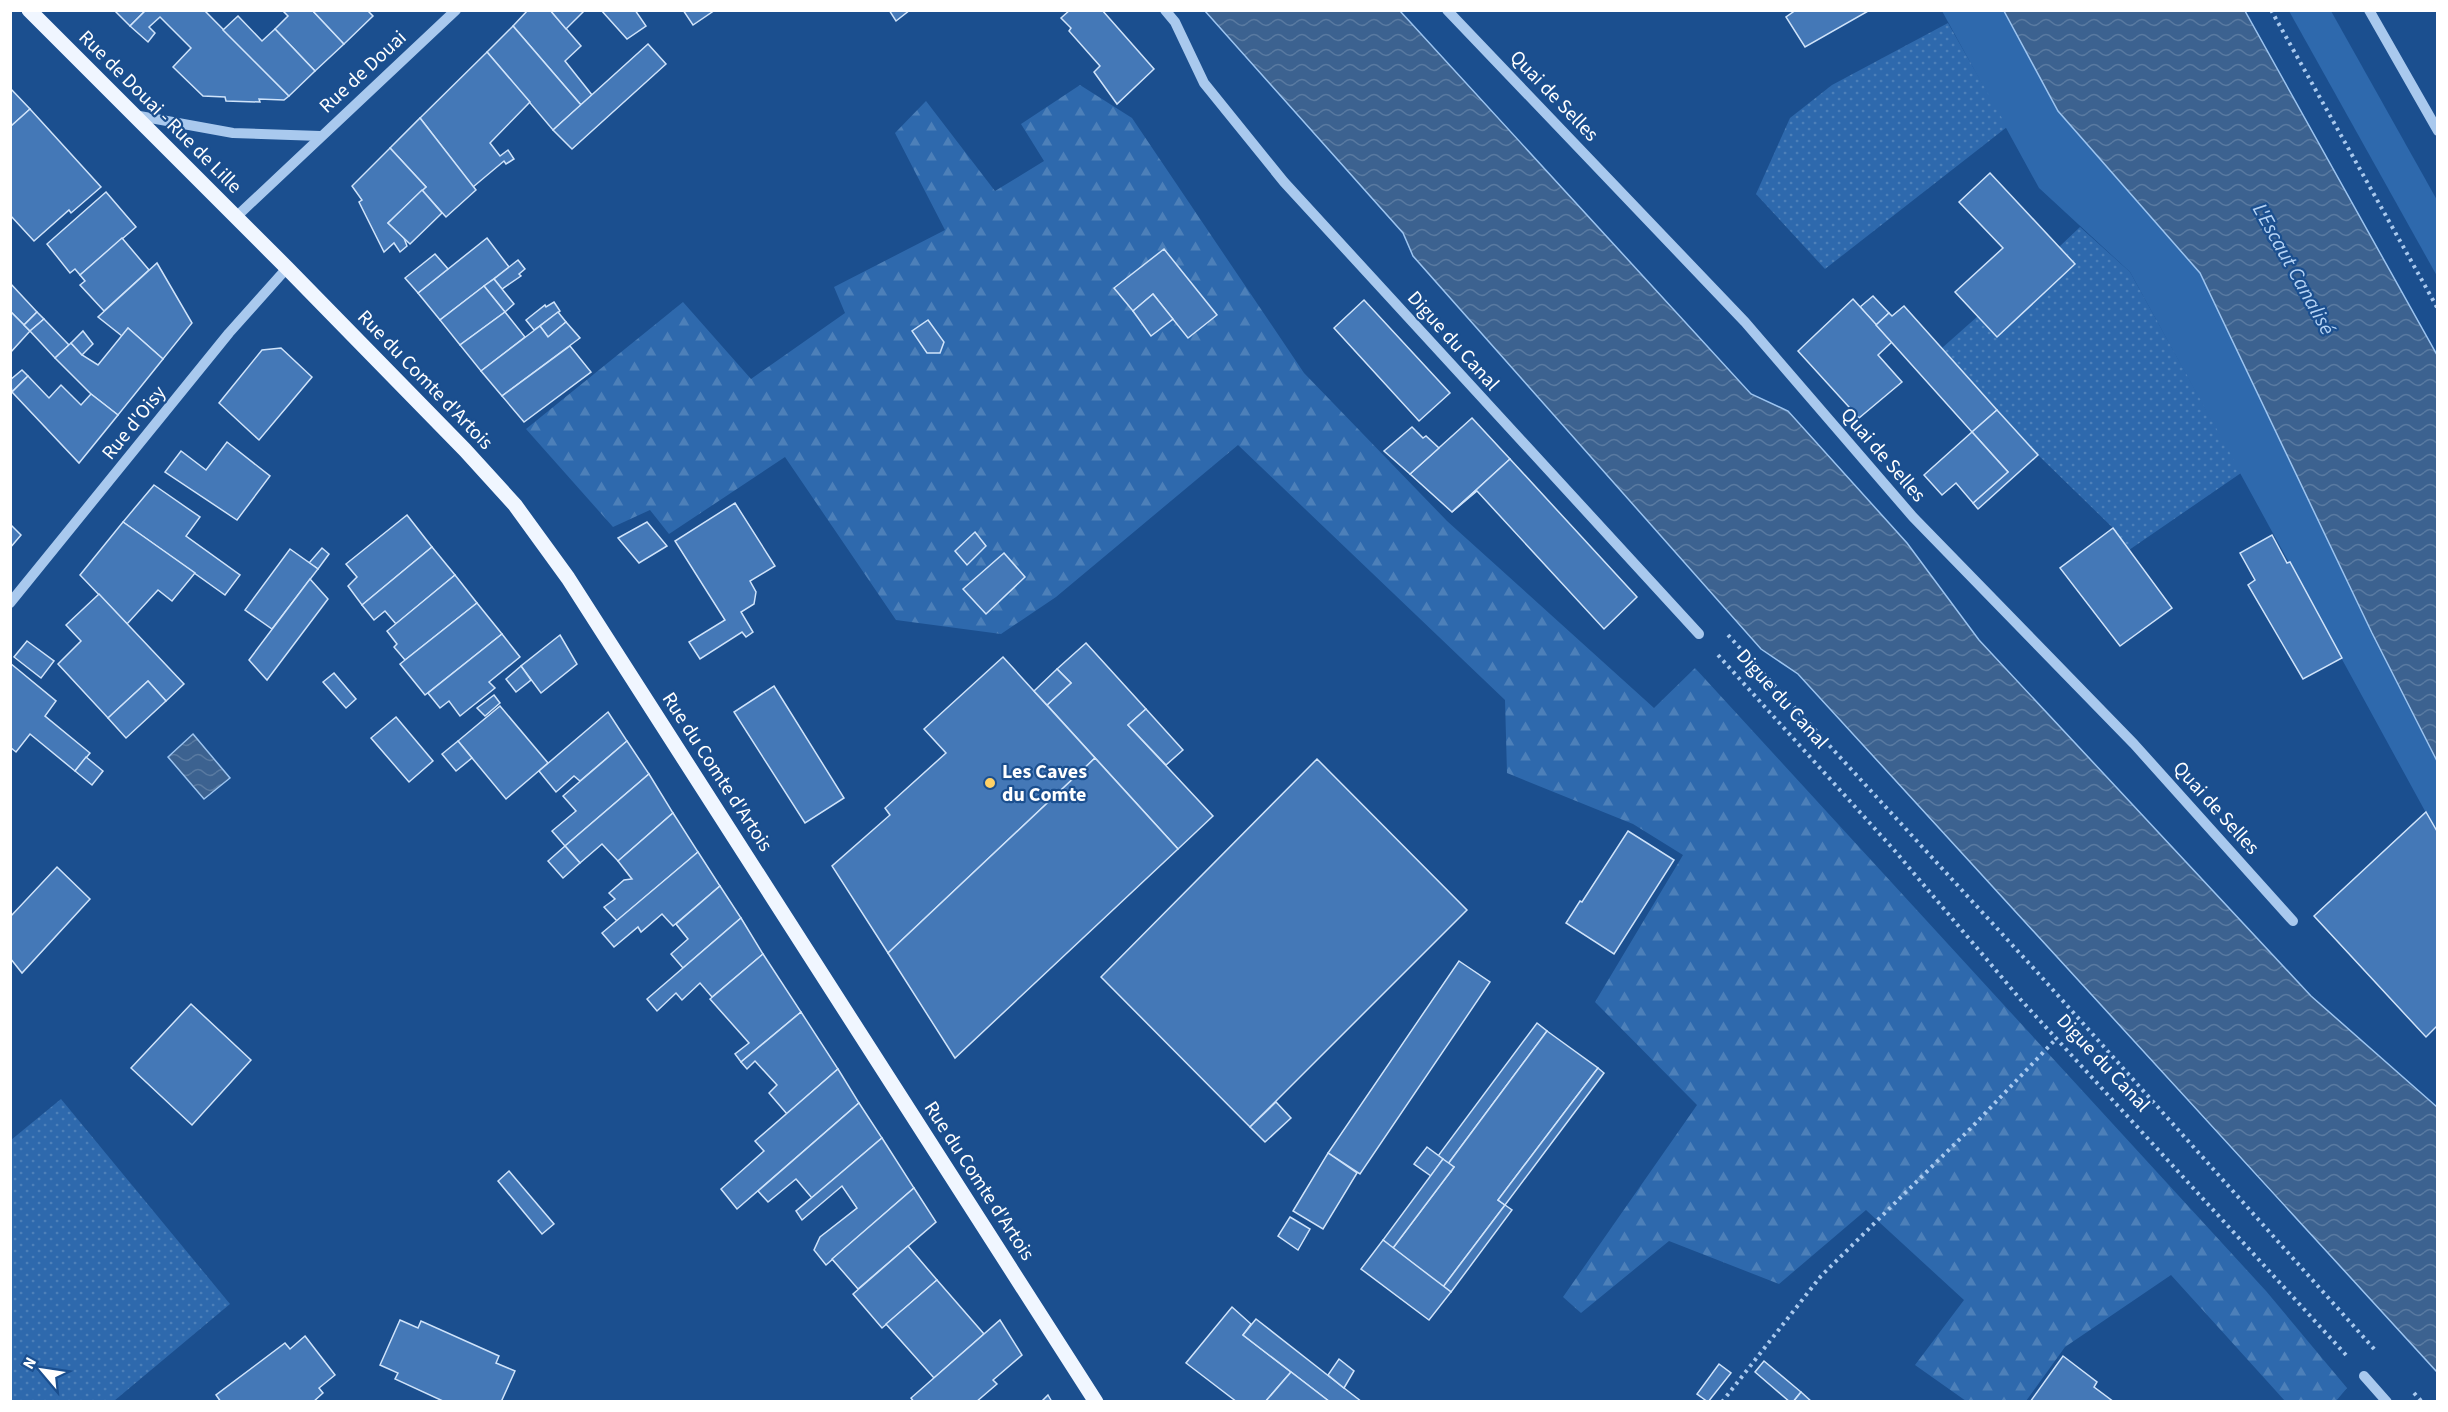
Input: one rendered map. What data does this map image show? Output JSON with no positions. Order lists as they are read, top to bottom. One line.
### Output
{"streets":{"main road":["Rue de Douai - Rue de Lille","Rue du Comte d'Artois"],"street":["Rue de Douai","Quai de Selles","Digue du Canal","Rue d'Oisy"]},"crossings":[["Rue de Douai","Rue de Douai - Rue de Lille"],["Rue de Douai","Rue du Comte d'Artois"],["Rue de Douai - Rue de Lille","Rue du Comte d'Artois"],["Rue du Comte d'Artois","Rue d'Oisy"]],"water":["L'Escaut Canalisé"],"places":["Les Caves du Comte"],"north":"top left"}
